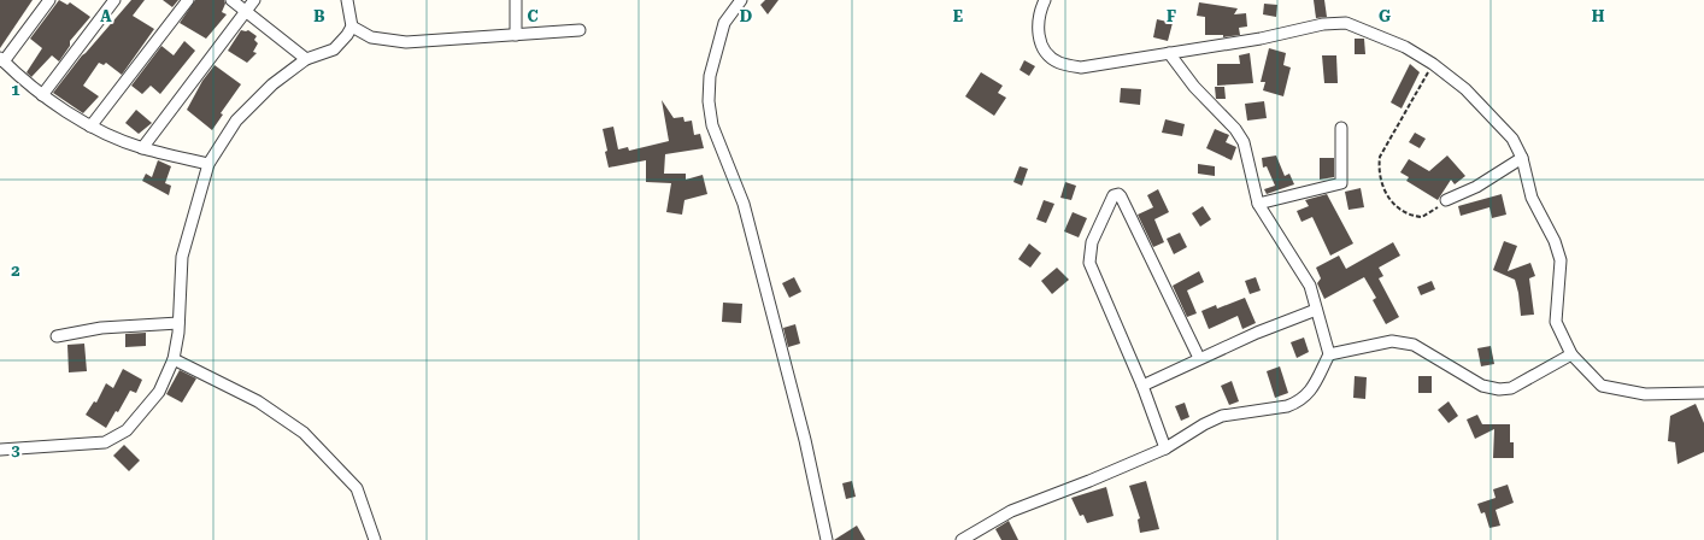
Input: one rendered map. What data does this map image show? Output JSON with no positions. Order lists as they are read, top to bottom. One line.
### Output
{"grid":{"columns":["A","B","C","D","E","F","G","H"],"rows":["1","2","3"]}}
